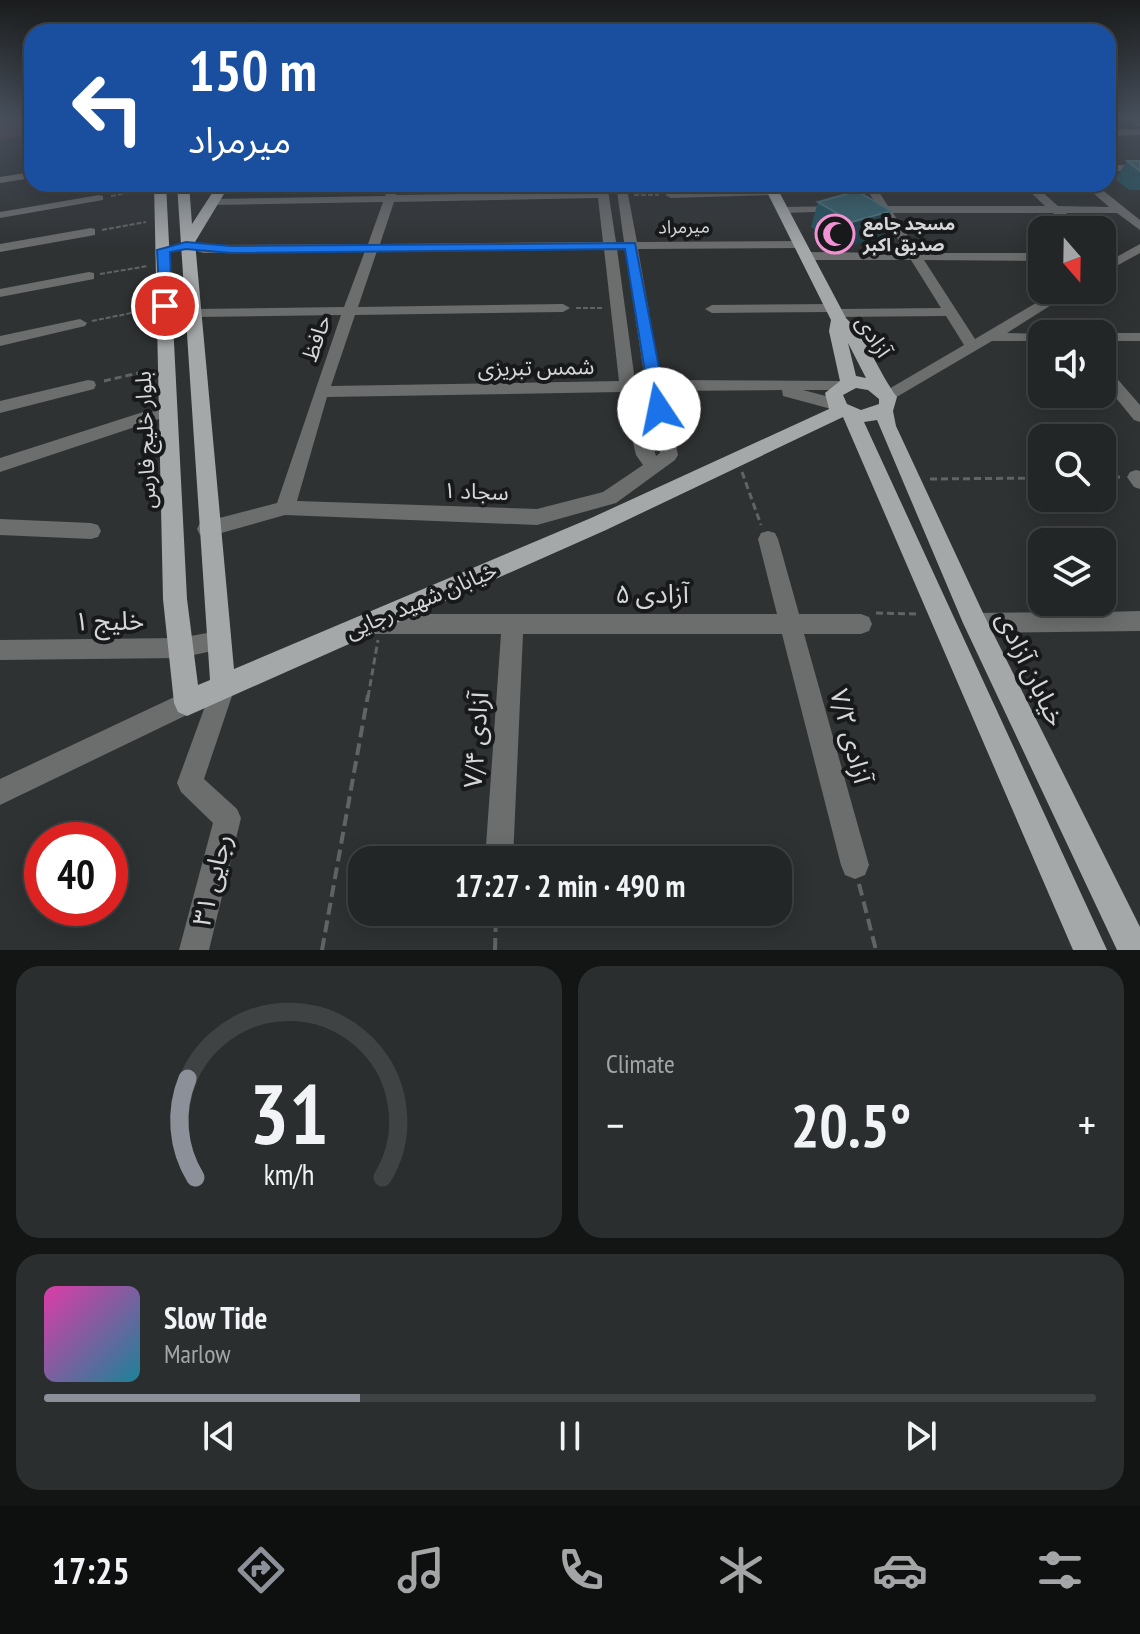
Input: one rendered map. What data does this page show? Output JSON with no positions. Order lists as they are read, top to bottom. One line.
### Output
{"streets":{"main road":["آزادی","بلوار خلیج فارس","خیابان شهید رجایی","خیابان آزادی"],"street":["میرمراد","حافظ","شمس تبریزی","سجاد ۱","آزادی ۵","خلیج ۱","آزادی ۷/۲","آزادی ۷/۴","رجایی ۳‍۱"]},"crossings":[["میرمراد","حافظ"],["آزادی","شمس تبریزی"],["آزادی","خیابان شهید رجایی"],["آزادی","خیابان آزادی"],["حافظ","شمس تبریزی"],["حافظ","سجاد ۱"],["شمس تبریزی","خیابان شهید رجایی"],["بلوار خلیج فارس","خیابان شهید رجایی"],["بلوار خلیج فارس","خلیج ۱"],["آزادی ۵","خیابان شهید رجایی"],["آزادی ۵","آزادی ۷/۲"],["آزادی ۵","آزادی ۷/۴"],["خیابان شهید رجایی","رجایی ۳‍۱"]],"places":{"mosque":["مسجد جامع صدیق اکبر"]},"north":"bottom","page":{"turn":["150 m","میرمراد"],"limit":"40","trip":"17:27 · 2 min · 490 m","tile":"Climate","heat":["−","20.5°","+"],"song":["Slow Tide","Marlow"],"tabs":"17:25","gauge":["31","km/h"]}}
